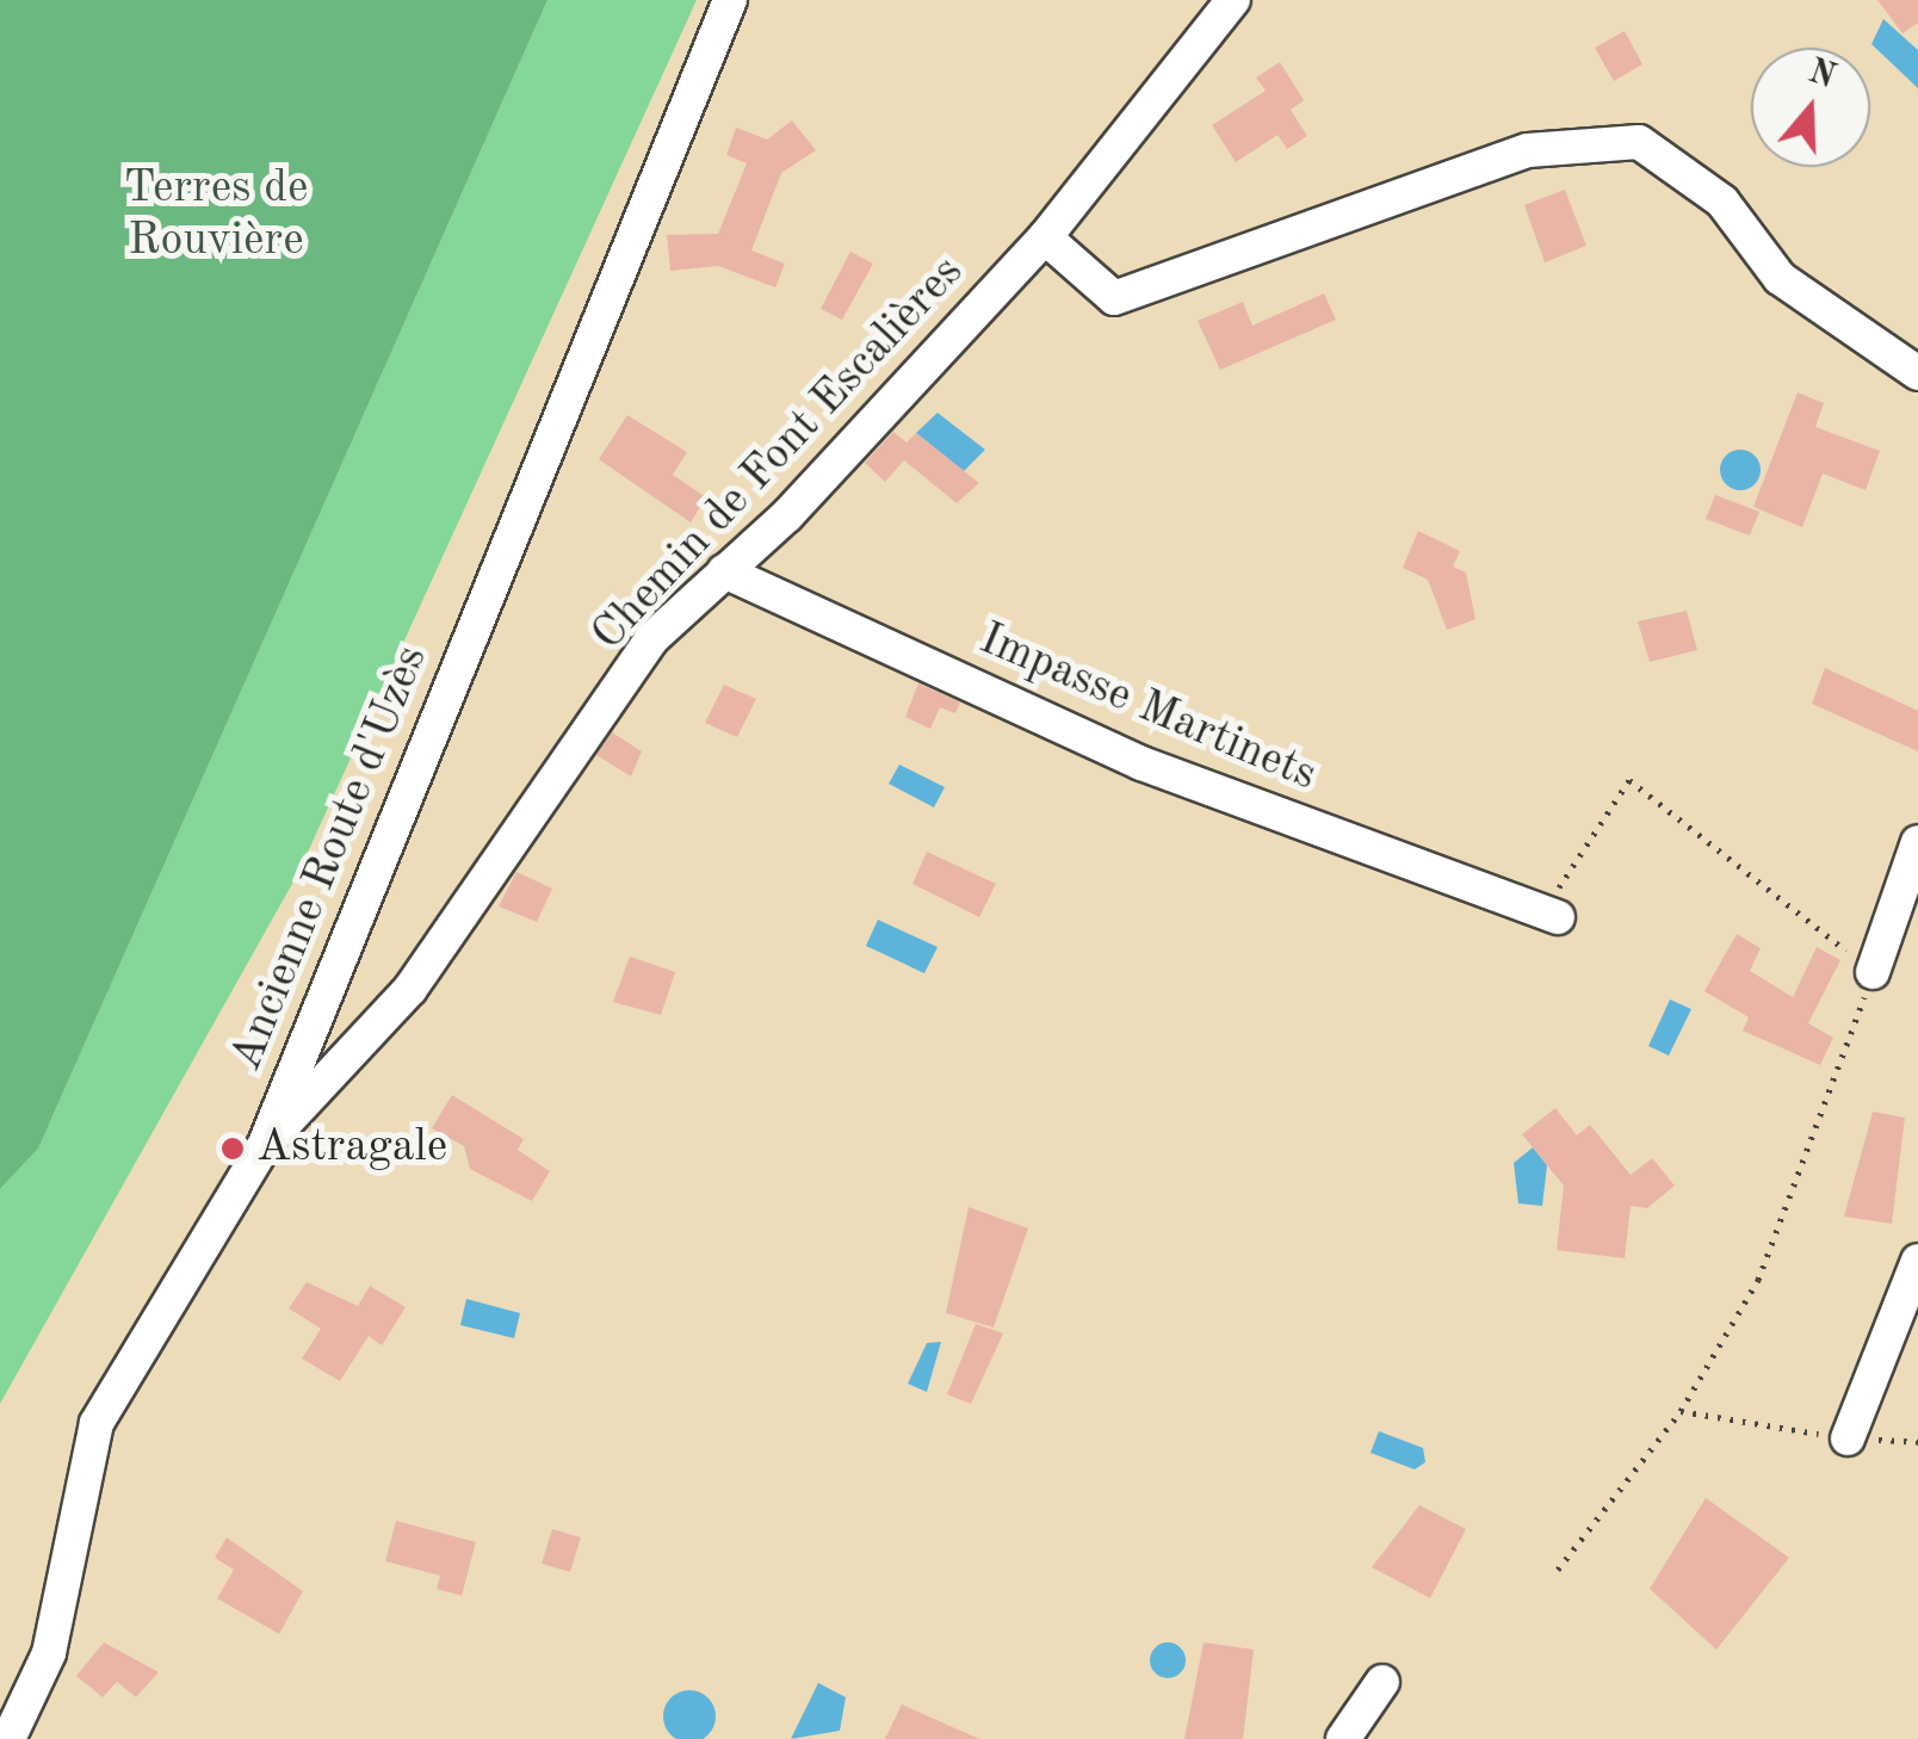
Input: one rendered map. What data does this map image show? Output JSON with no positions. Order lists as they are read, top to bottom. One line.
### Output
{"streets":{"street":["Chemin de Font Escalières","Impasse Martinets","Ancienne Route d'Uzès"]},"crossings":[["Chemin de Font Escalières","Impasse Martinets"],["Chemin de Font Escalières","Ancienne Route d'Uzès"]],"parks":["Terres de Rouvière"],"places":["Astragale"],"north":"top"}
